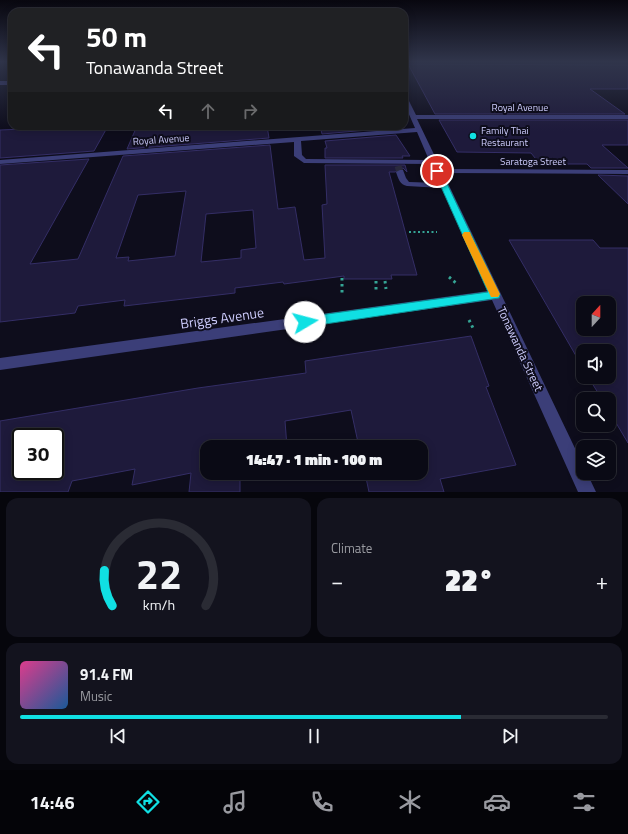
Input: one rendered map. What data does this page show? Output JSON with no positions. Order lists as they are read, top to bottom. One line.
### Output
{"streets":{"street":["Royal Avenue","Saratoga Street","Briggs Avenue","Tonawanda Street"]},"crossings":[["Royal Avenue","Saratoga Street"],["Royal Avenue","Tonawanda Street"],["Saratoga Street","Tonawanda Street"],["Briggs Avenue","Tonawanda Street"]],"places":["Family Thai Restaurant"],"north":"top","page":{"turn":["50 m","Tonawanda Street"],"limit":"30","trip":"14:47 · 1 min · 100 m","tile":"Climate","heat":["−","22°","+"],"song":["91.4 FM","Music"],"tabs":"14:46","gauge":["22","km/h"]}}
